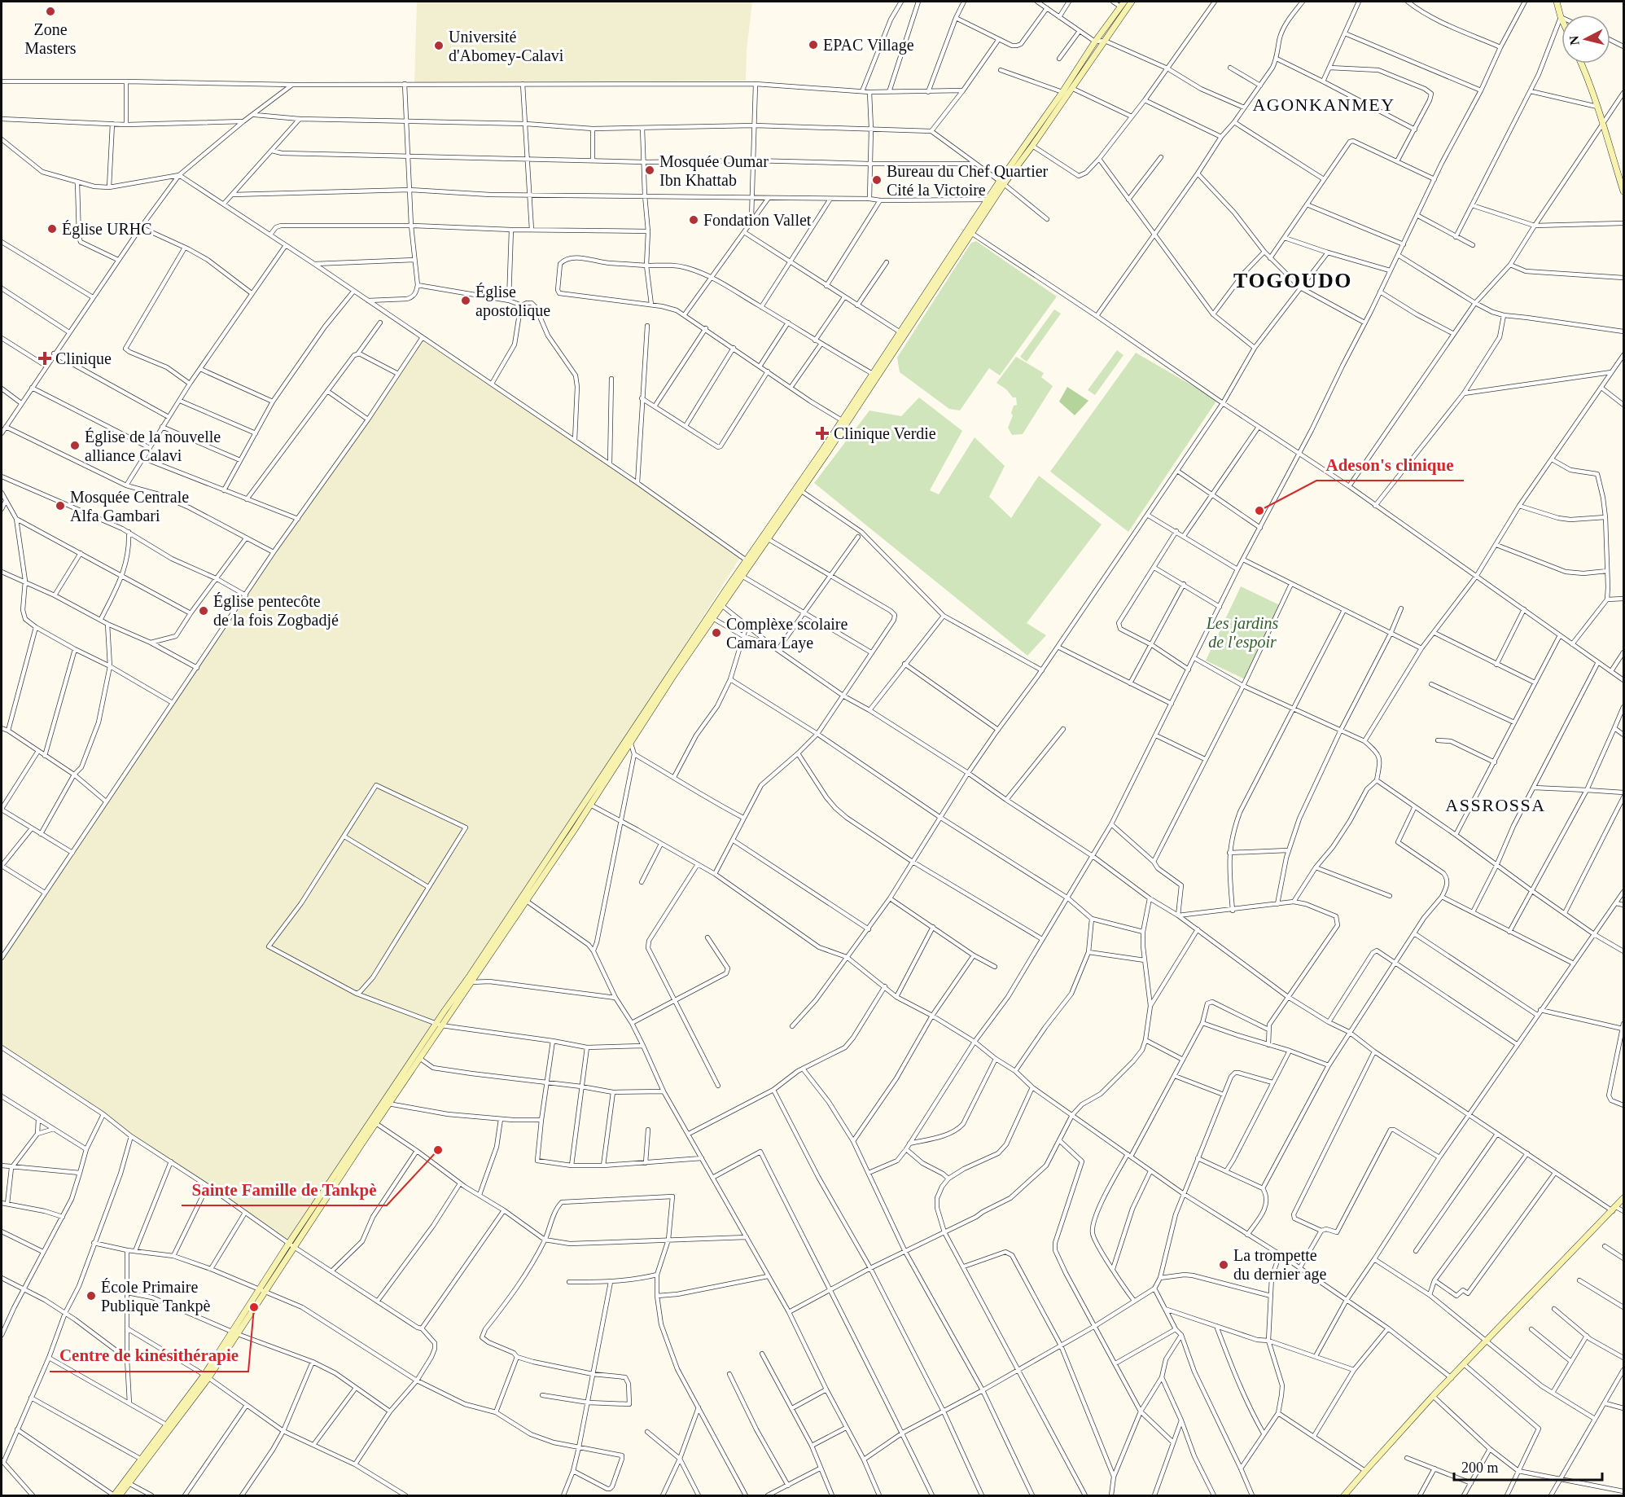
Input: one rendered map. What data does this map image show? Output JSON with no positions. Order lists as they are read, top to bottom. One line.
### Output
{"districts":["AGONKANMEY","TOGOUDO","ASSROSSA"],"parks":["Les jardins de l'espoir"],"places":{"other":["Zone Masters","EPAC Village","Université d'Abomey-Calavi","Mosquée Oumar Ibn Khattab","Bureau du Chef Quartier Cité la Victoire","Fondation Vallet","Église URHC","Église apostolique","Église de la nouvelle alliance Calavi","Mosquée Centrale Alfa Gambari","Adeson's clinique","Église pentecôte de la fois Zogbadjé","Complèxe scolaire Camara Laye","Sainte Famille de Tankpè","La trompette du dernier age","École Primaire Publique Tankpè","Centre de kinésithérapie"],"health":["Clinique","Clinique Verdie"]},"scale_bar":"200 m","north":"left"}
